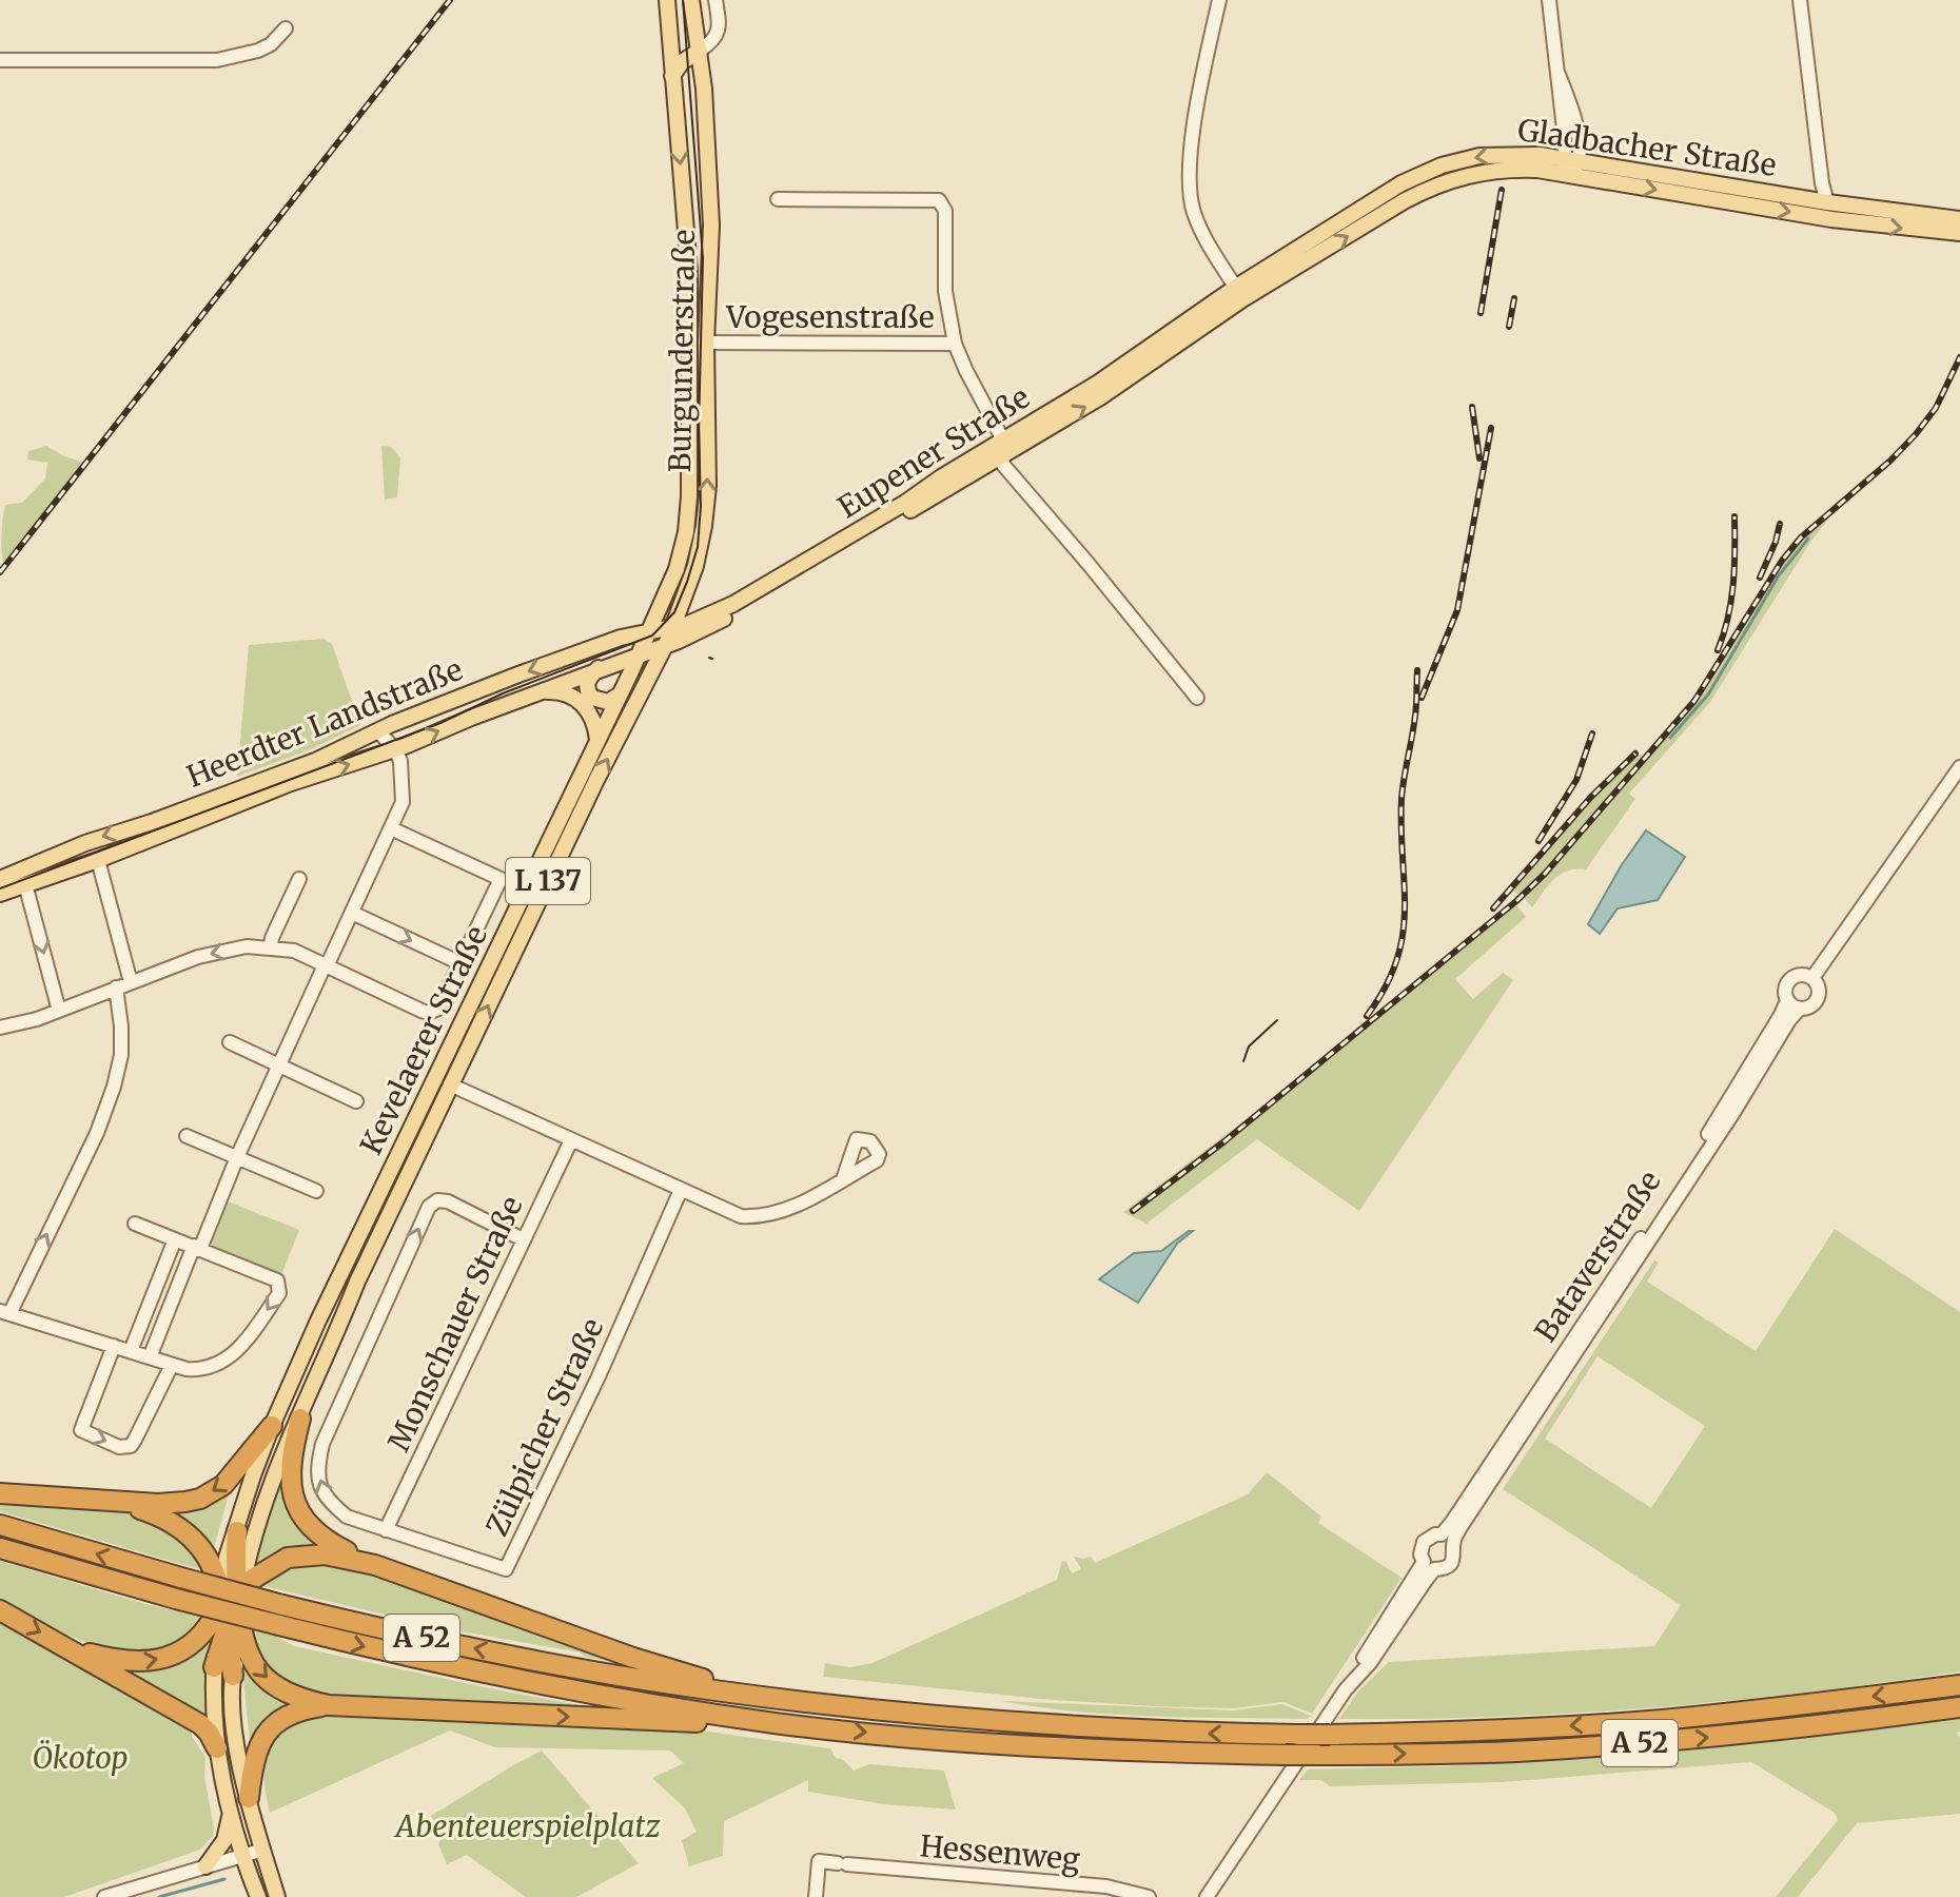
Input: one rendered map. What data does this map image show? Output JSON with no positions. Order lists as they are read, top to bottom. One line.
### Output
{"streets":{"highway":["A 52"],"main road":["Gladbacher Straße","Burgunderstraße","Eupener Straße","Heerdter Landstraße","L 137","Kevelaerer Straße"],"street":["Vogesenstraße","Bataverstraße","Monschauer Straße","Zülpicher Straße","Hessenweg"]},"crossings":[["Gladbacher Straße","Eupener Straße"],["Vogesenstraße","Burgunderstraße"],["Burgunderstraße","Eupener Straße"],["Burgunderstraße","Heerdter Landstraße"],["Burgunderstraße","L 137"],["Burgunderstraße","Kevelaerer Straße"],["Eupener Straße","Heerdter Landstraße"],["Eupener Straße","Kevelaerer Straße"],["Heerdter Landstraße","Kevelaerer Straße"],["L 137","Kevelaerer Straße"],["Bataverstraße","A 52"],["Monschauer Straße","Zülpicher Straße"]],"parks":["Ökotop","Abenteuerspielplatz"]}
